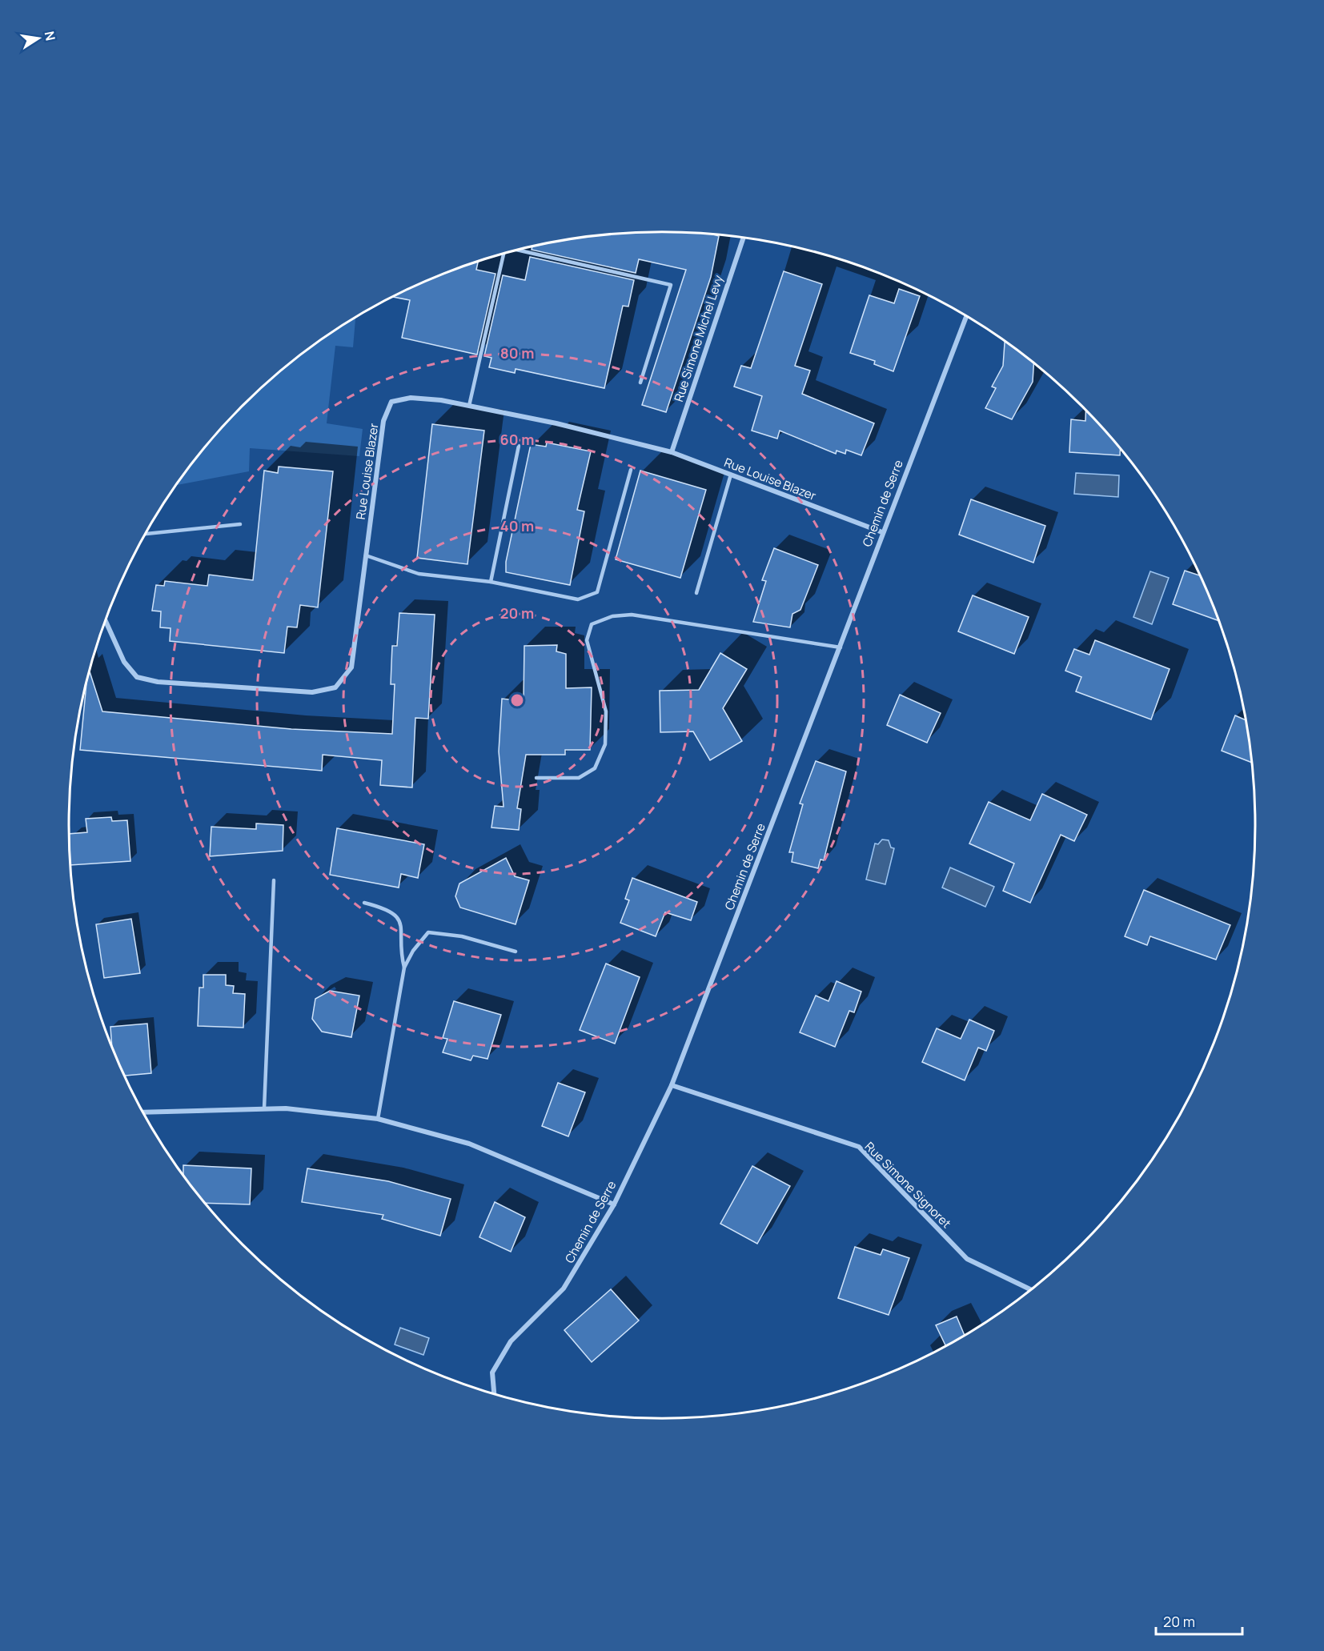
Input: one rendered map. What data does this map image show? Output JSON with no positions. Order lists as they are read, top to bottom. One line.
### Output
{"streets":{"street":["Rue Simone Michel Levy","Rue Louise Blazer","Chemin de Serre","Rue Simone Signoret"]},"crossings":[["Rue Simone Michel Levy","Rue Louise Blazer"],["Rue Louise Blazer","Chemin de Serre"],["Chemin de Serre","Rue Simone Signoret"]],"scale_bar":"20 m","north":"right","rings":["80 m","60 m","40 m","20 m"]}
